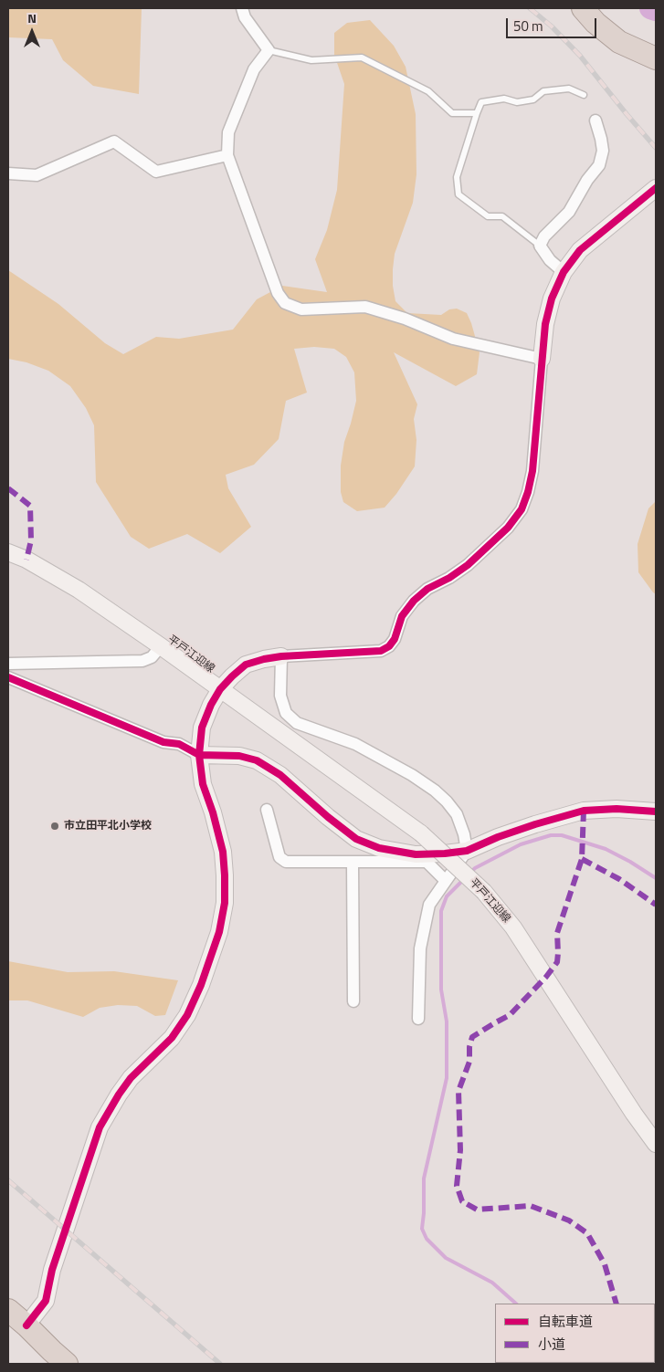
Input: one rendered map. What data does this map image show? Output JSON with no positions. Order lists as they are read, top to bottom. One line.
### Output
{"streets":{"street":["平戸江迎線"]},"places":["市立田平北小学校"],"legend":["自転車道","小道"],"scale_bar":"50 m","north":"top"}
